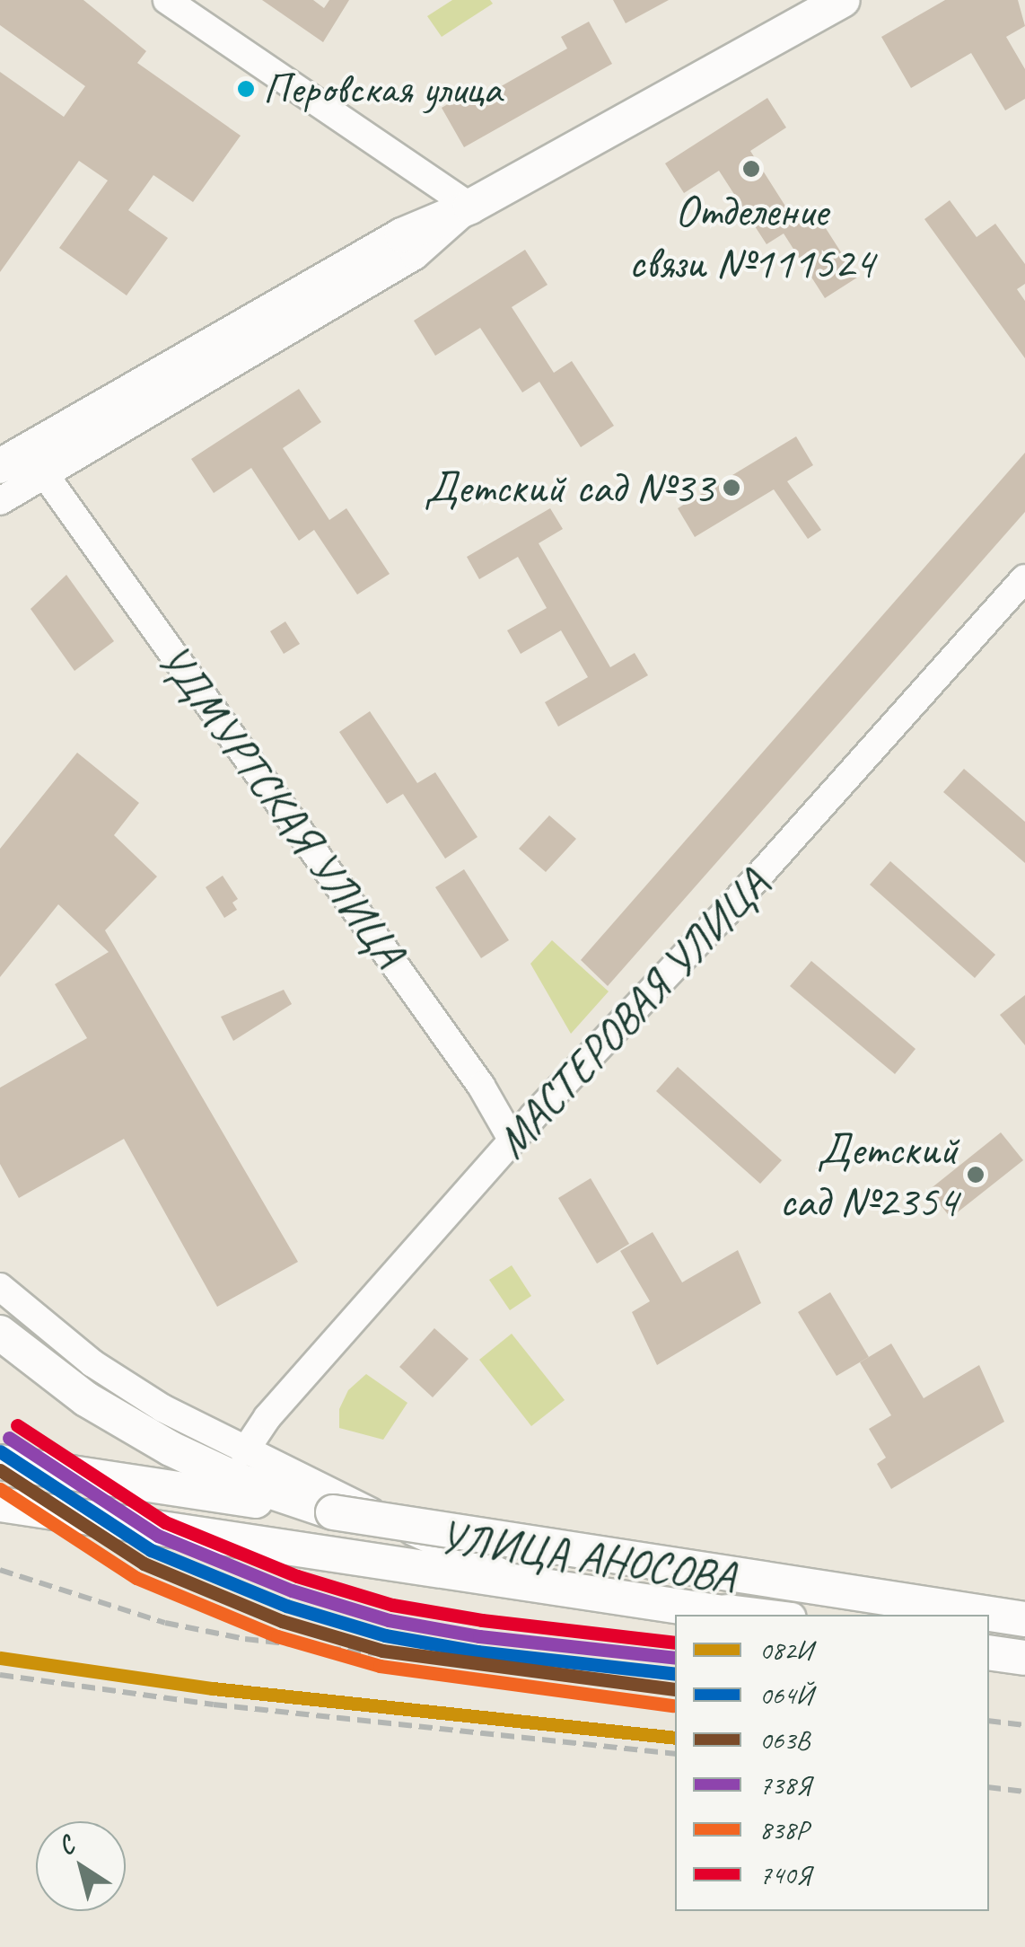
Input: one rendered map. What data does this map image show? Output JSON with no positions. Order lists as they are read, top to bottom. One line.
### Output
{"streets":{"street":["УДМУРТСКАЯ УЛИЦА","МАСТЕРОВАЯ УЛИЦА","УЛИЦА АНОСОВА"]},"crossings":[["УДМУРТСКАЯ УЛИЦА","МАСТЕРОВАЯ УЛИЦА"],["МАСТЕРОВАЯ УЛИЦА","УЛИЦА АНОСОВА"]],"places":["Перовская улица","Отделение связи №111524","Детский сад №33","Детский сад №2354"],"lines":["transit line 740Я","transit line 738Я","transit line 064Й","transit line 063В","transit line 838Р","transit line 082И"],"legend":["082И","064Й","063В","738Я","838Р","740Я"],"north":"top left"}
